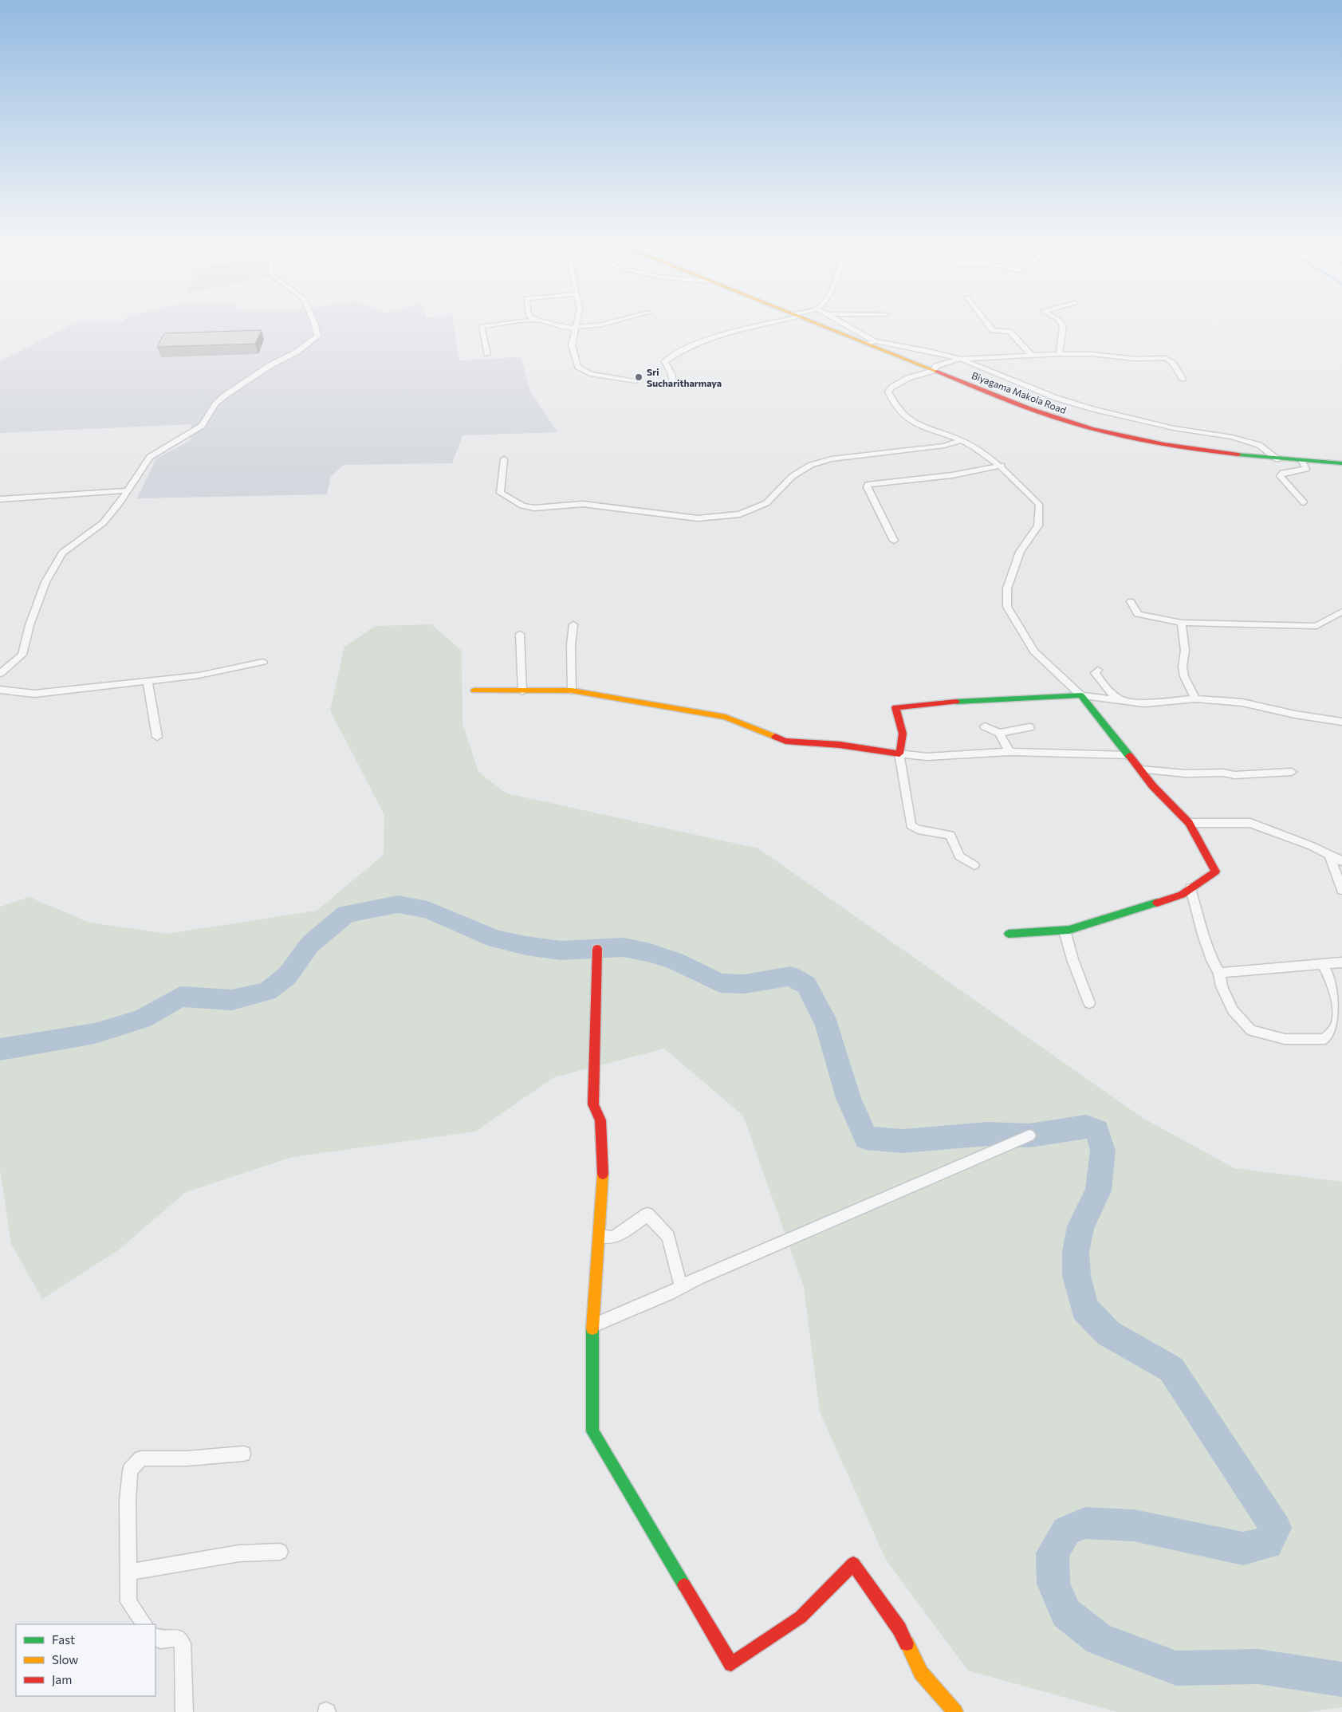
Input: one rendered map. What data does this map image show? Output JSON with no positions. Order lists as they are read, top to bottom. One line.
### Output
{"streets":{"street":["Biyagama Makola Road"]},"places":["Sri Sucharitharmaya"],"legend":["Fast","Slow","Jam"]}
